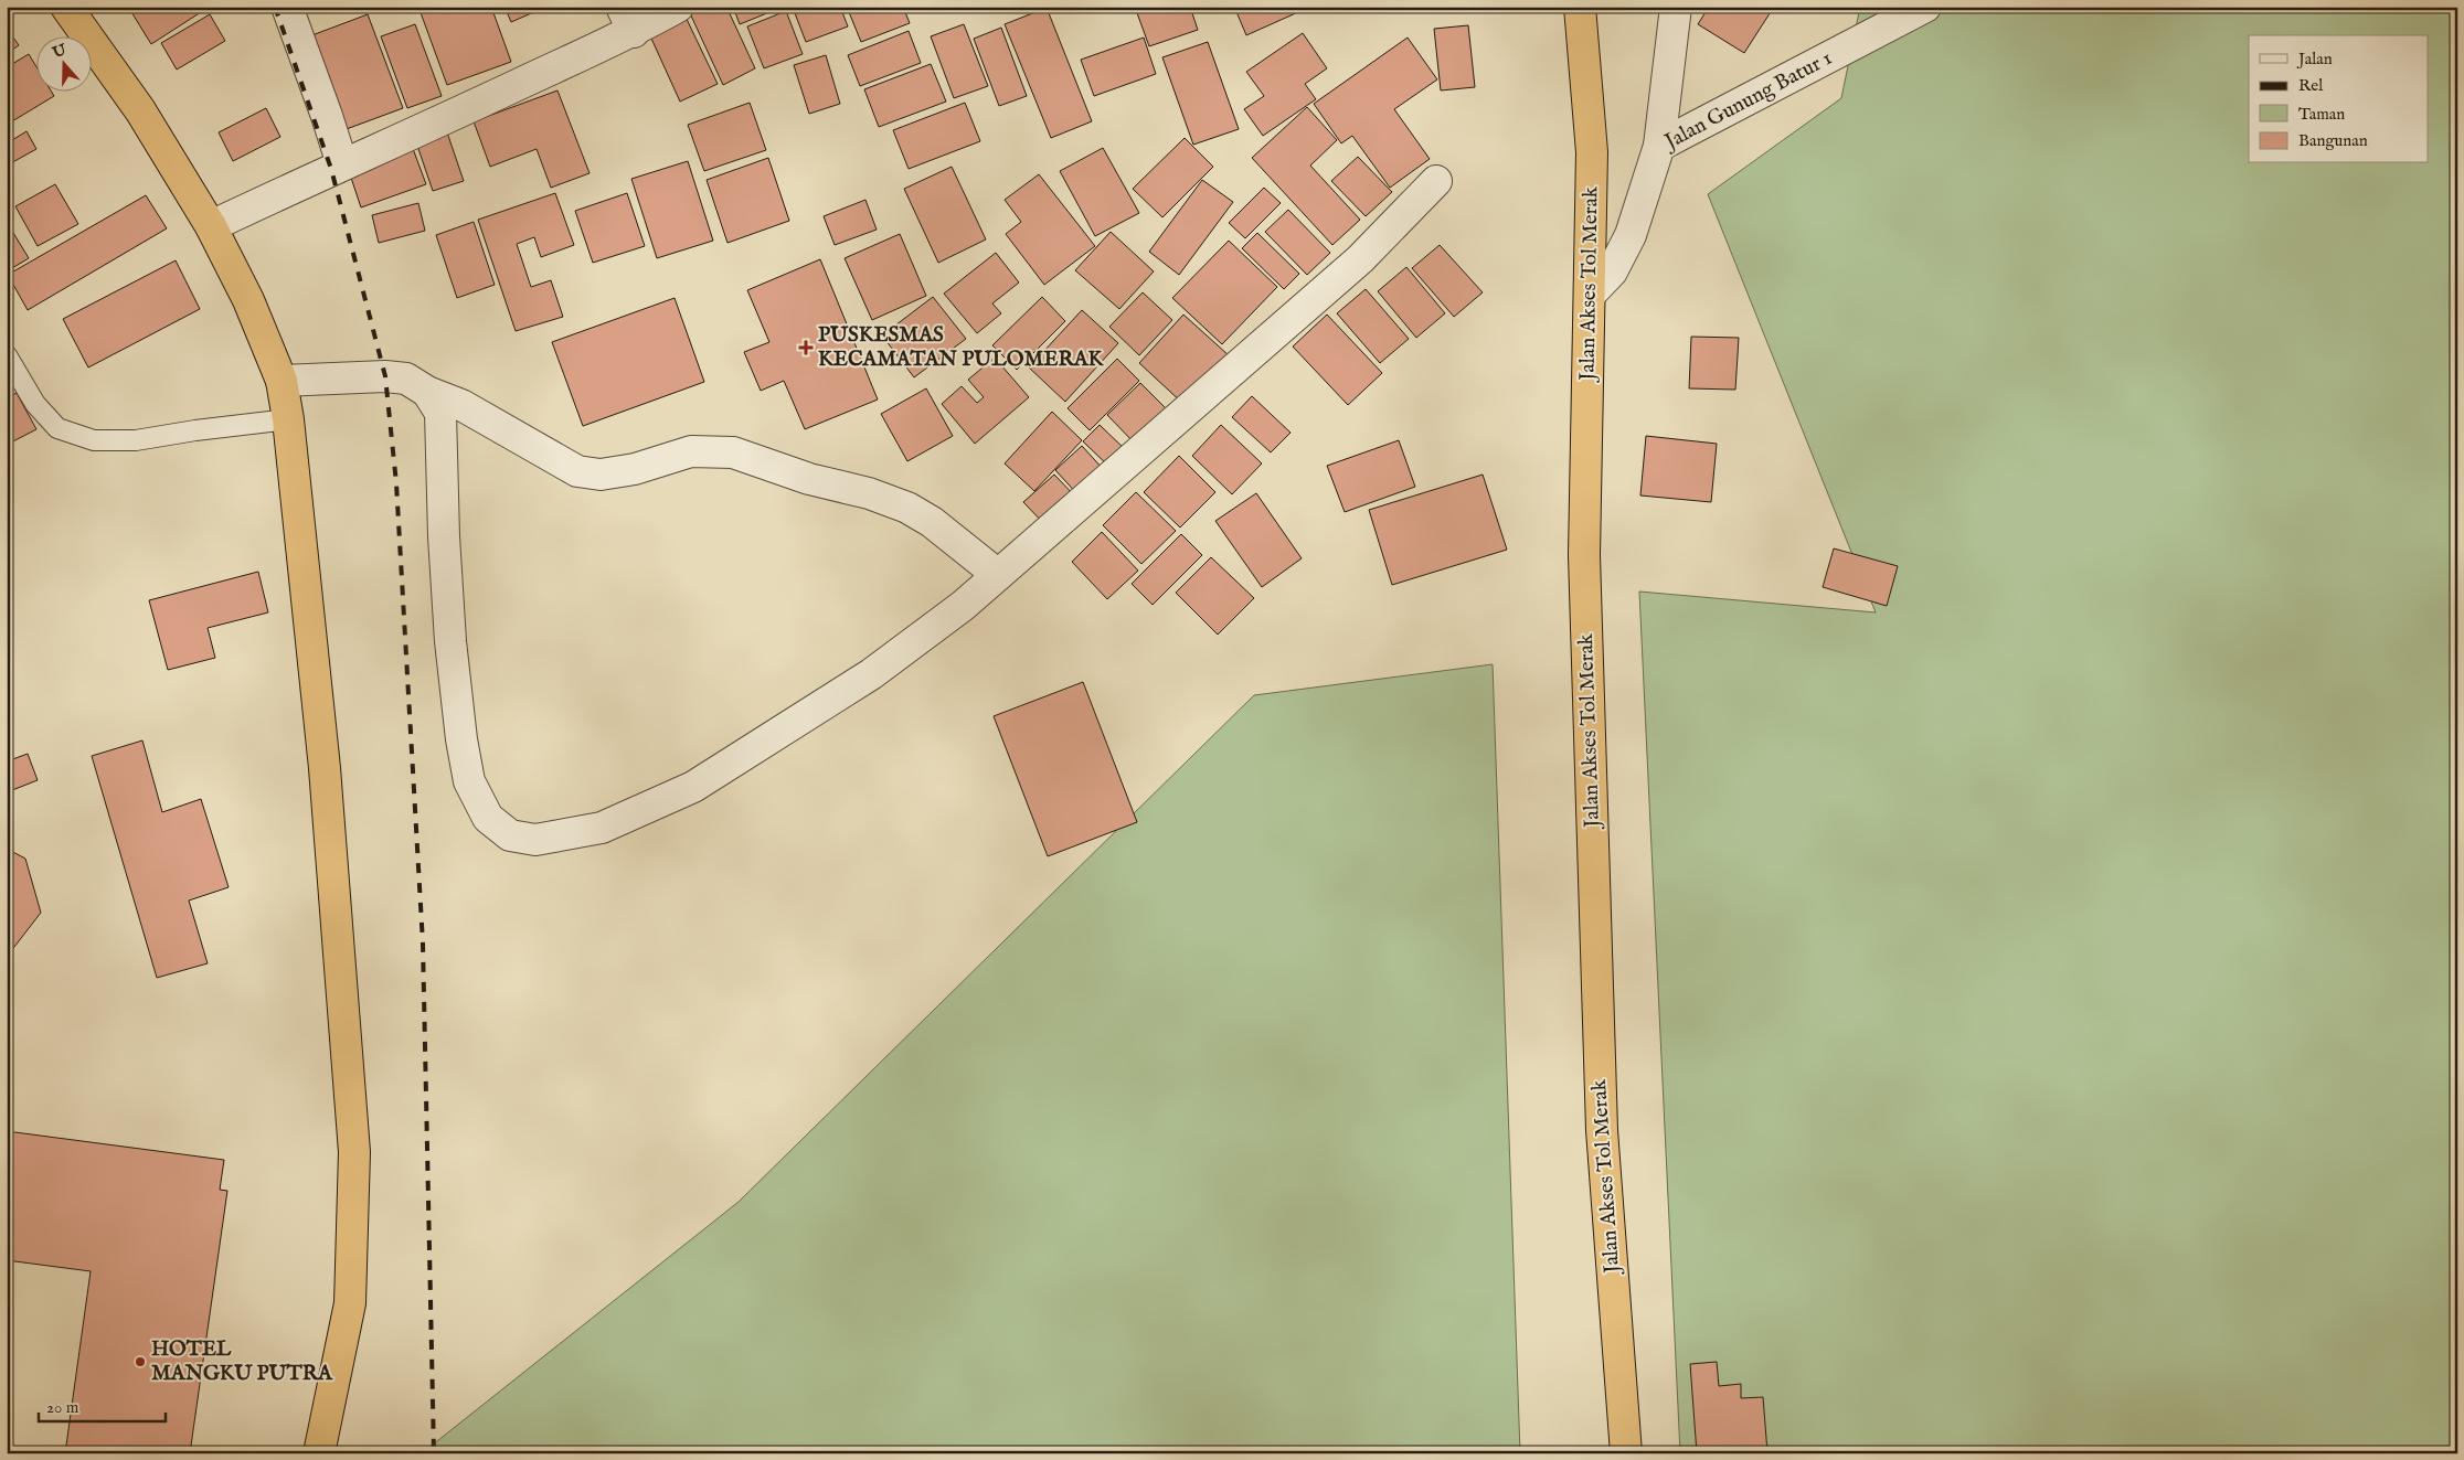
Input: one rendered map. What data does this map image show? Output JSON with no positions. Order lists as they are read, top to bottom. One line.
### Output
{"streets":{"highway":["Jalan Akses Tol Merak"],"street":["Jalan Gunung Batur 1"]},"crossings":[["Jalan Gunung Batur 1","Jalan Akses Tol Merak"]],"places":{"health":["PUSKESMAS KECAMATAN PULOMERAK"],"other":["HOTEL MANGKU PUTRA"]},"legend":["Jalan","Rel","Taman","Bangunan"],"scale_bar":"20 m","north":"top"}
